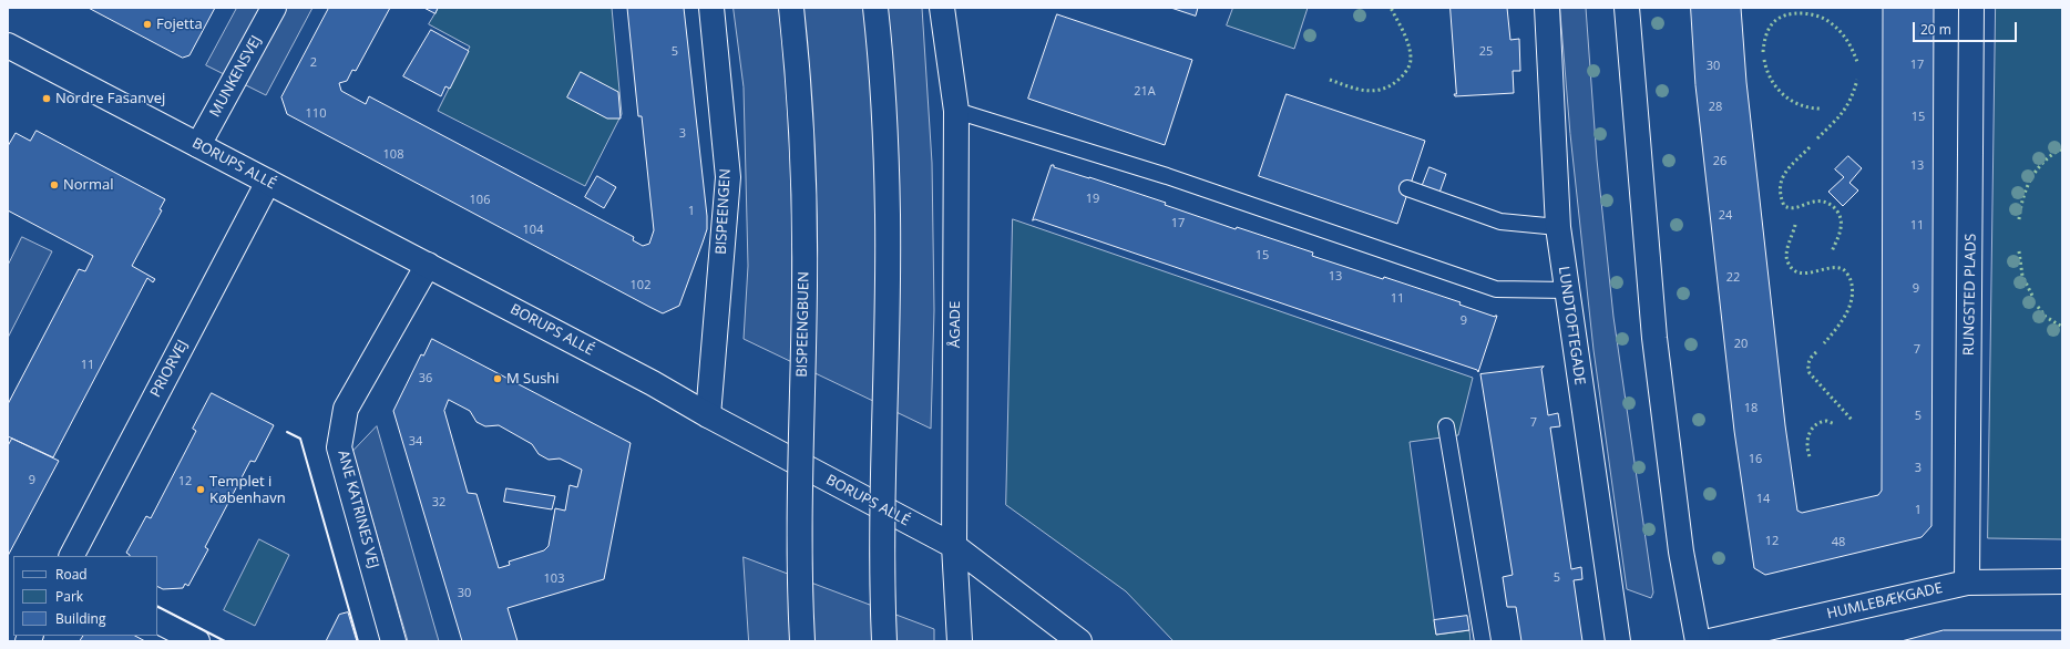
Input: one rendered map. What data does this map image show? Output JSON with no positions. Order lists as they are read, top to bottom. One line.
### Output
{"streets":{"street":["MUNKENSVEJ","BORUPS ALLÉ","BISPEENGEN","RUNGSTED PLADS","BISPEENGBUEN","ÅGADE","LUNDTOFTEGADE","PRIORVEJ","ANE KATRINES VEJ","HUMLEBÆKGADE"]},"crossings":[["MUNKENSVEJ","BORUPS ALLÉ"],["BORUPS ALLÉ","BISPEENGEN"],["BORUPS ALLÉ","ÅGADE"],["BORUPS ALLÉ","PRIORVEJ"],["BORUPS ALLÉ","ANE KATRINES VEJ"],["RUNGSTED PLADS","HUMLEBÆKGADE"]],"places":["Fojetta","Nordre Fasanvej","Normal","M Sushi","Templet i København"],"house_numbers":["5","25","2","17","30","21A","28","110","15","3","108","26","13","19","106","1","24","17","11","104","15","13","22","102","9","11","9","20","7","11","36","18","5","7","34","16","3","9","12","14","32","1","12","48","5","103","30"],"legend":["Road","Park","Building"],"scale_bar":"20 m"}
